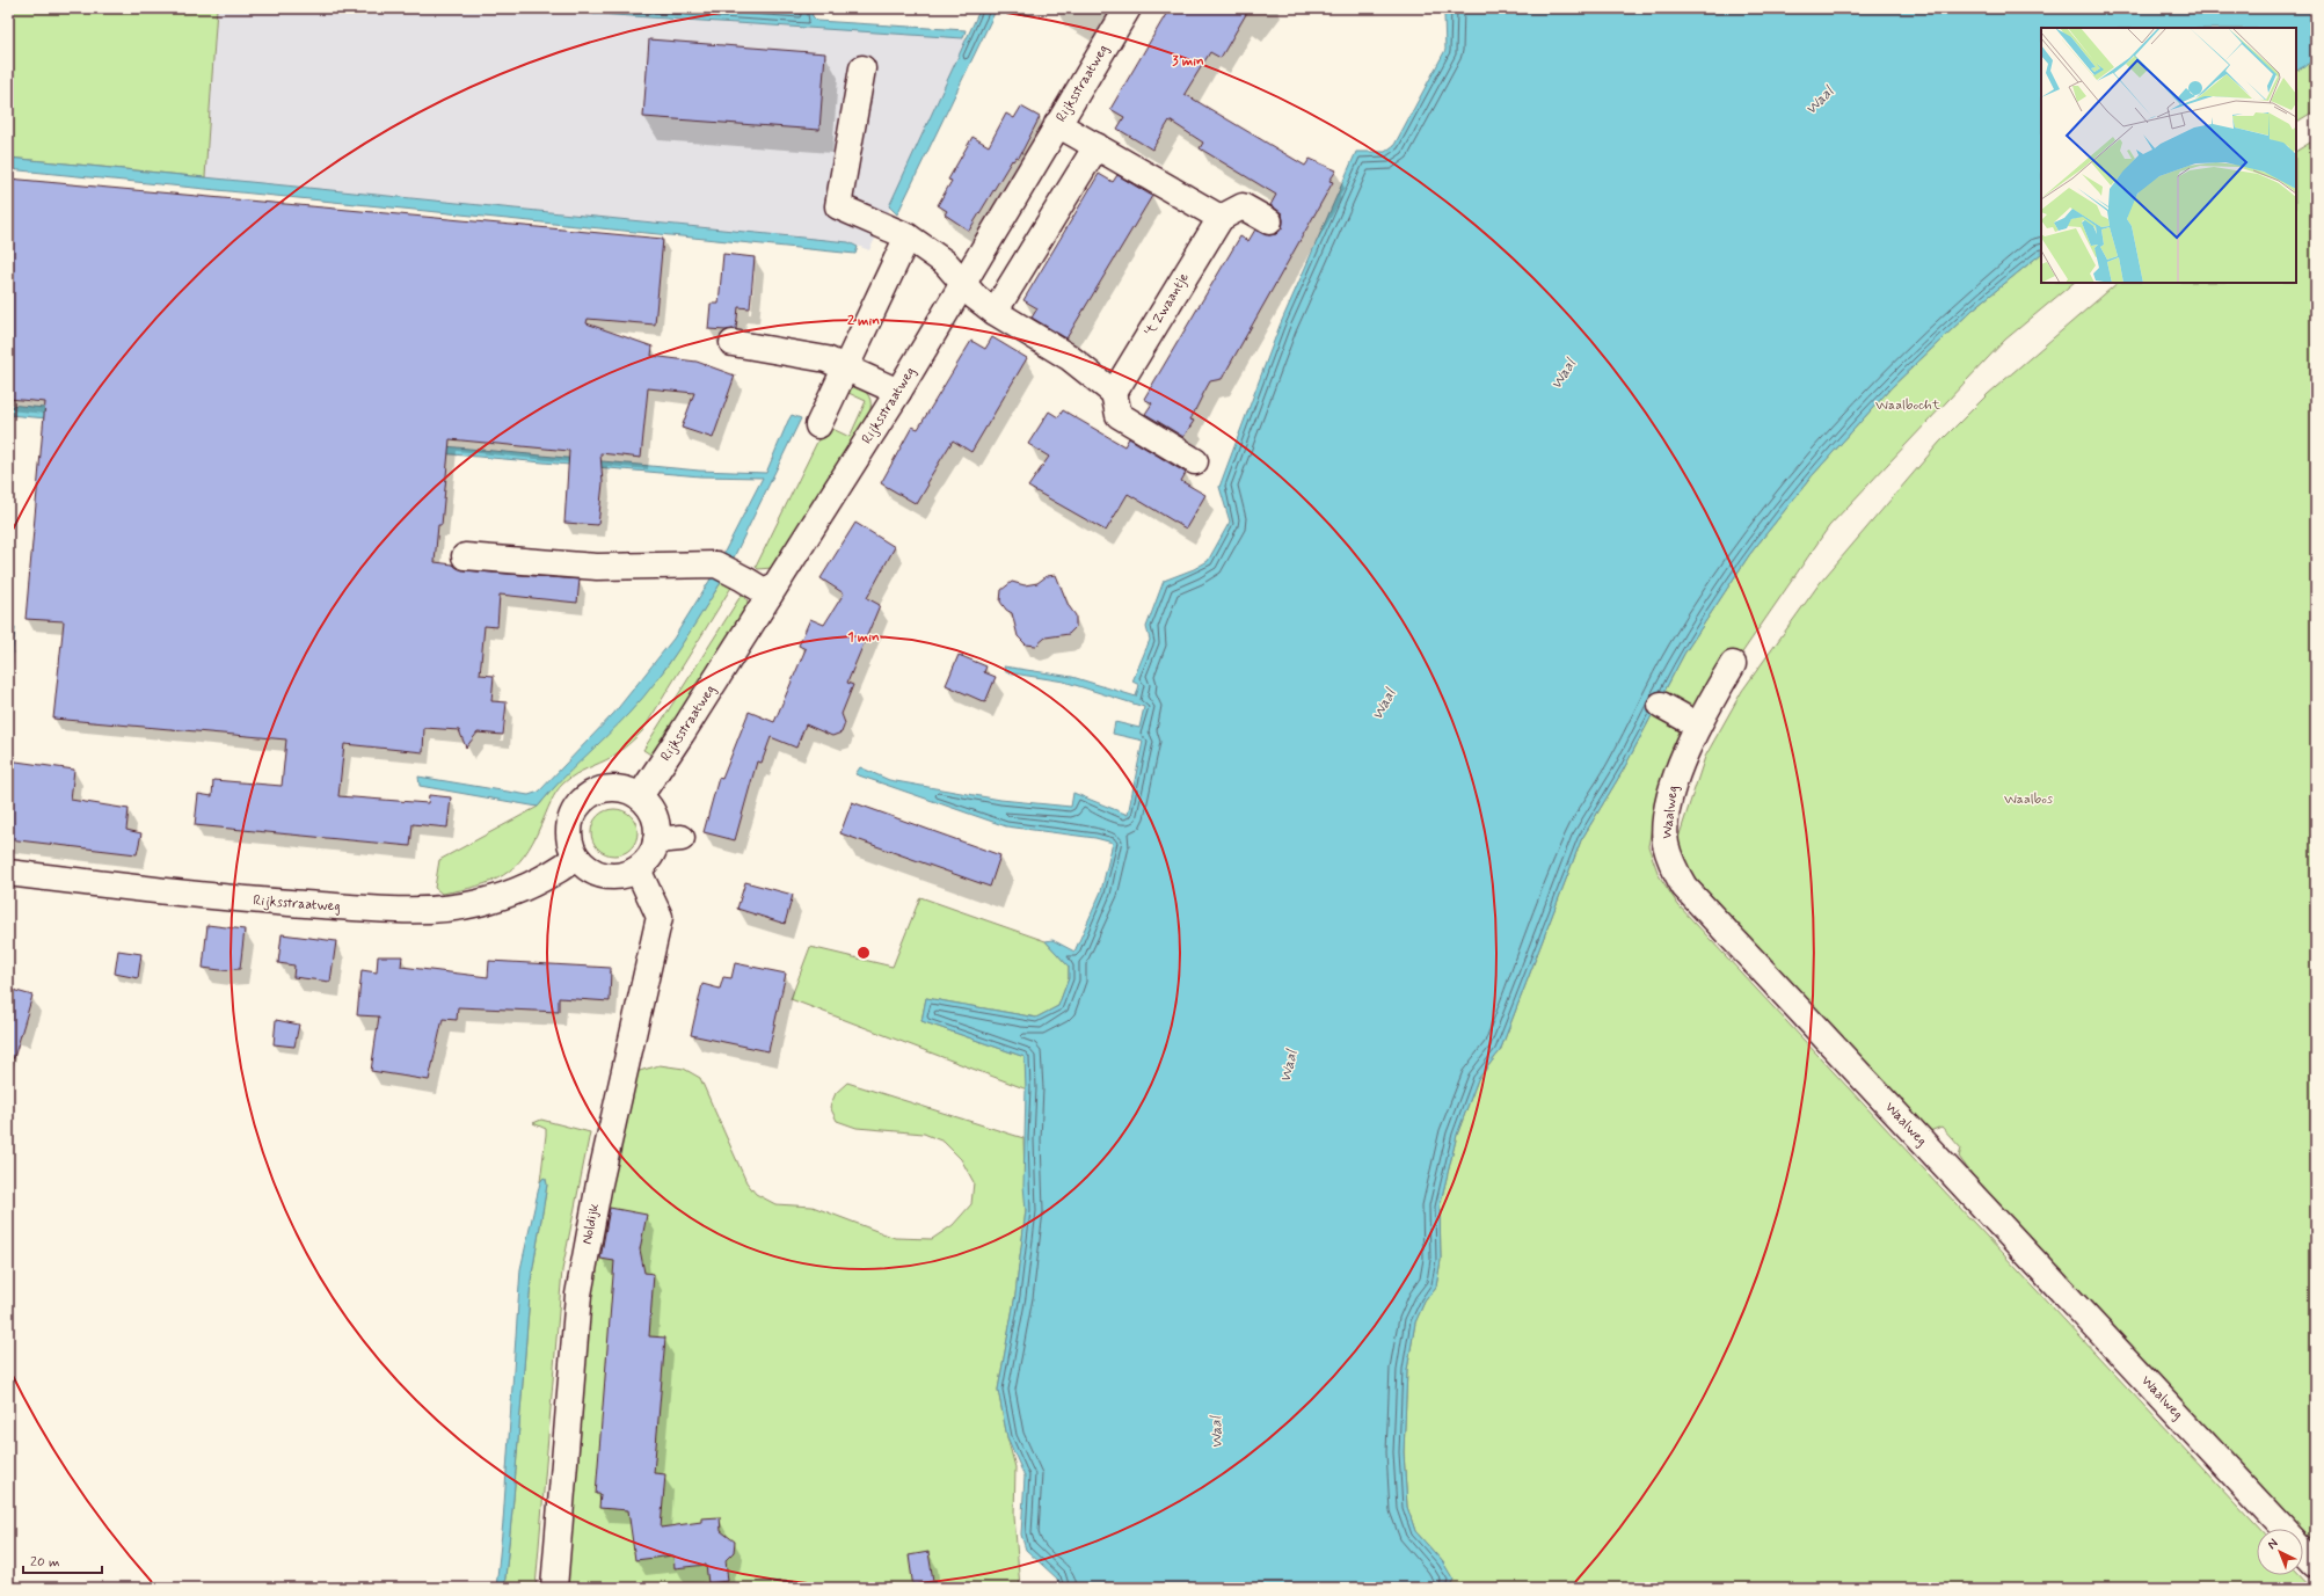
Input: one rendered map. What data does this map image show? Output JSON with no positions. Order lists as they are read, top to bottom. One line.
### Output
{"streets":{"street":["Rijksstraatweg","'t Zwaantje","Waalweg","Noldijk"]},"crossings":[["Rijksstraatweg","Noldijk"]],"water":["Waal"],"parks":["Waalbocht","Waalbos"],"scale_bar":"20 m","north":"top left","rings":["3 min","2 min","1 min"]}
